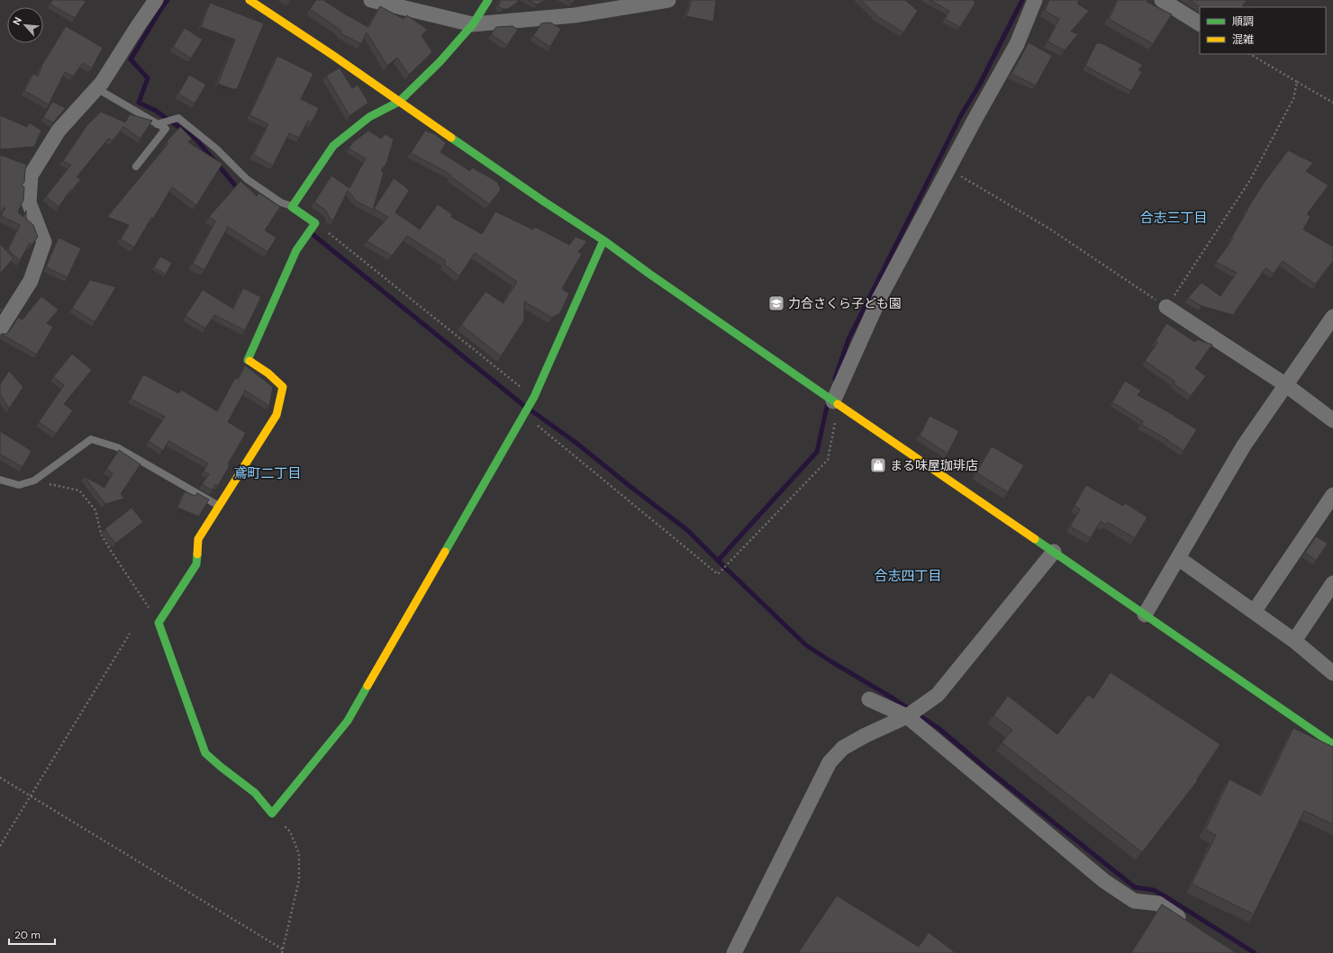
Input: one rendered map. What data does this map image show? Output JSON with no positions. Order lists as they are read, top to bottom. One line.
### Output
{"districts":["合志三丁目","鳶町二丁目","合志四丁目"],"places":{"school or university":["力合さくら子ども園"],"shop":["まる味屋珈琲店"]},"legend":["順調","混雑"],"scale_bar":"20 m","north":"top left"}
